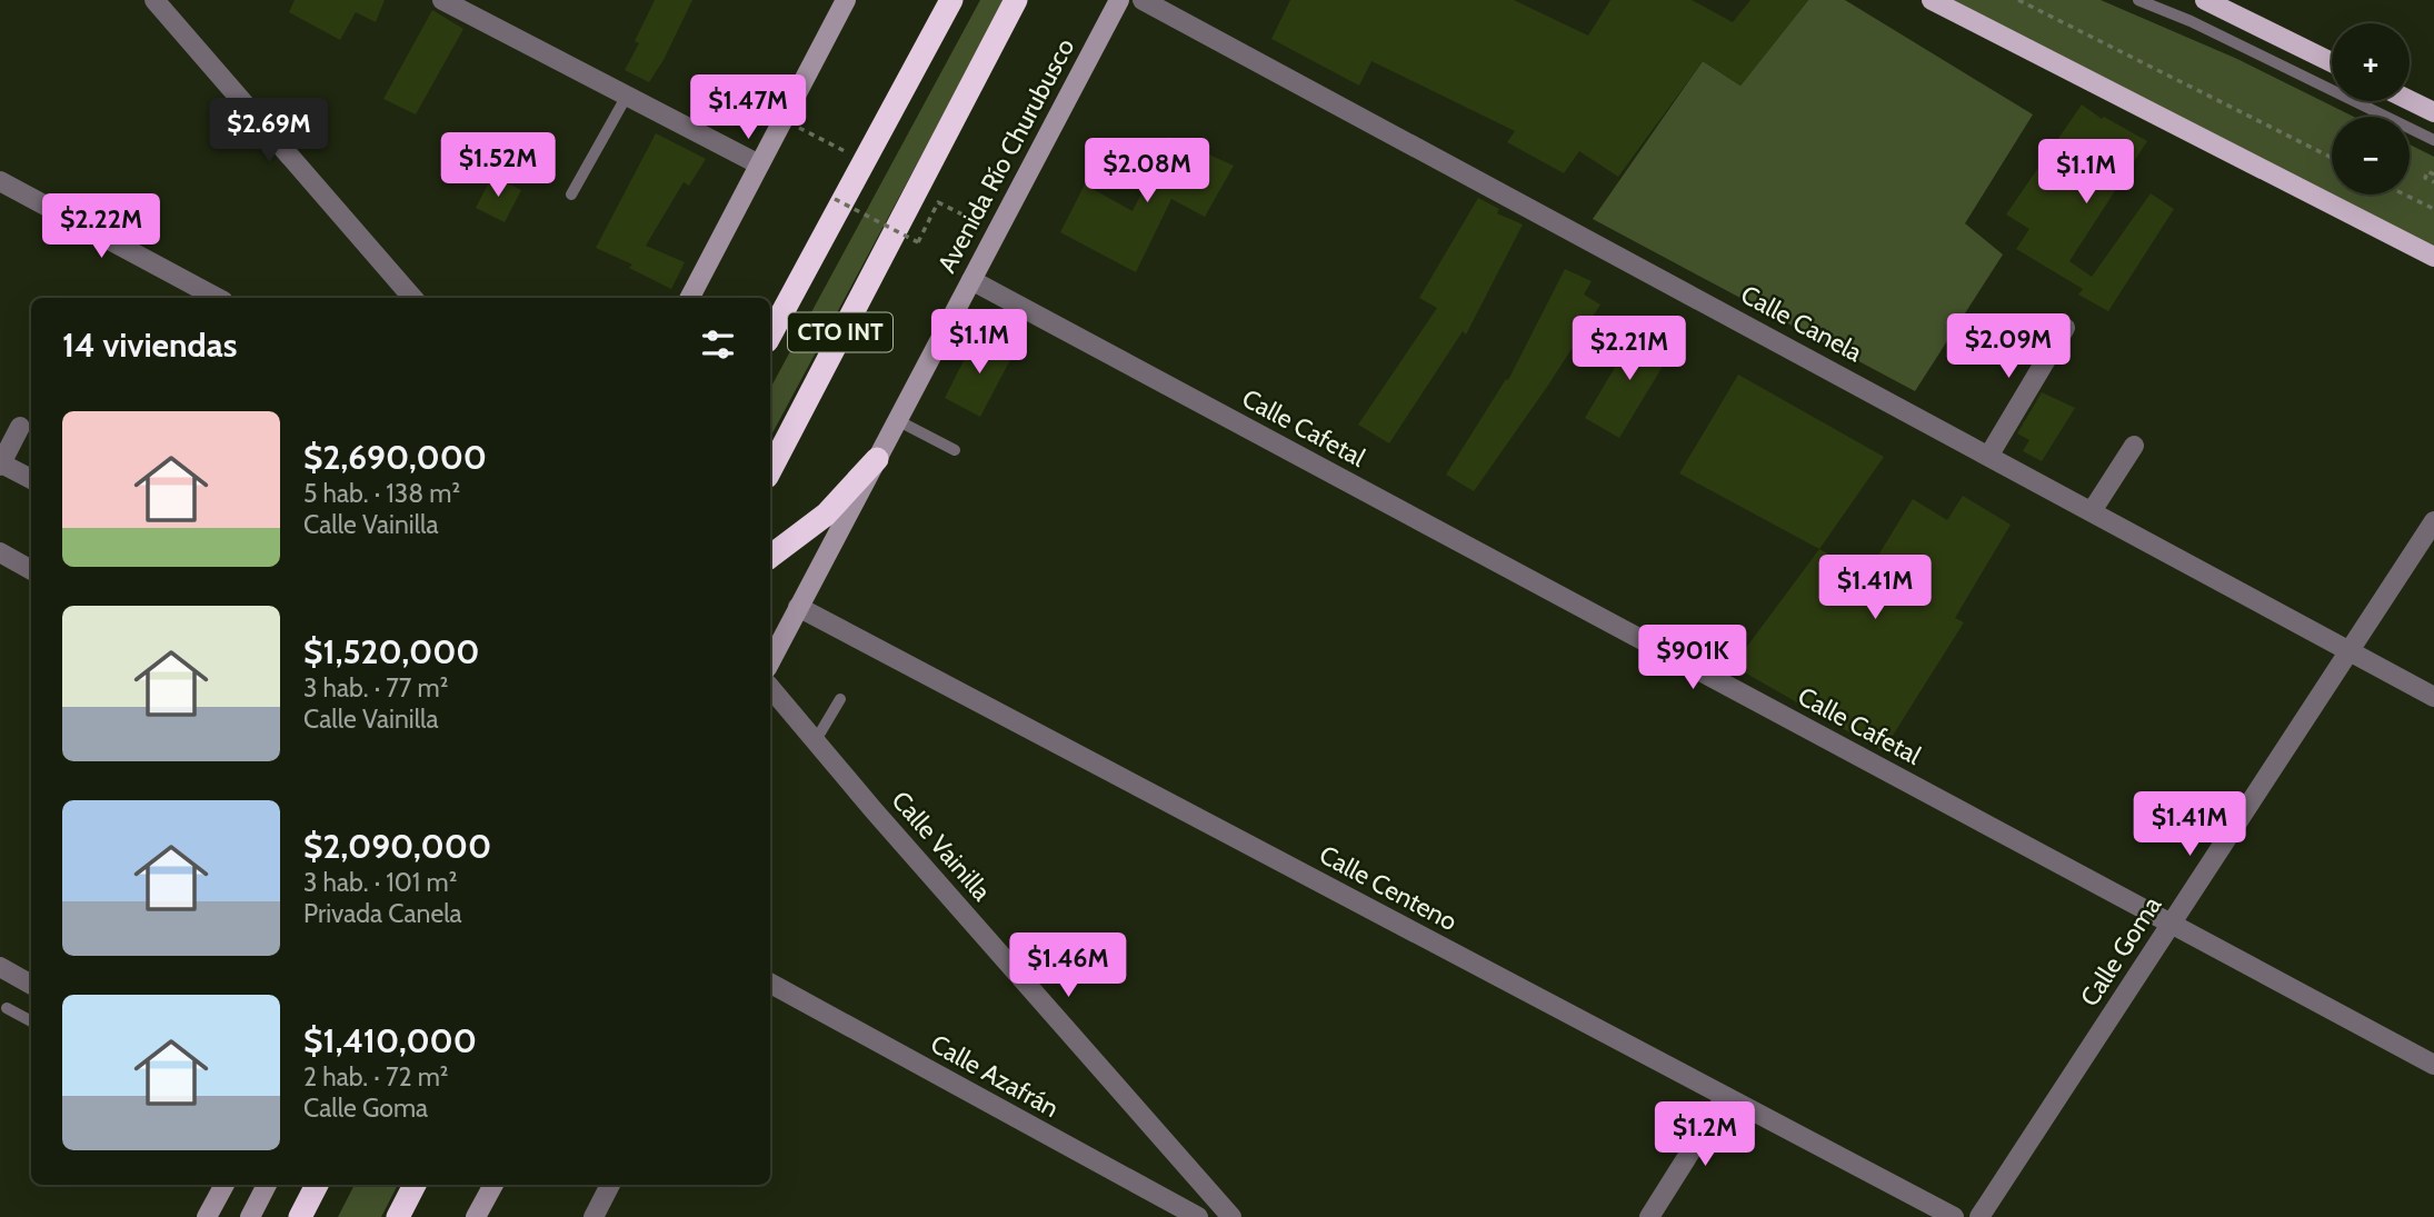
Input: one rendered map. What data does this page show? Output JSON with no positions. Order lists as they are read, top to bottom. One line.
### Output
{"streets":{"highway":["CTO INT"],"main road":["Avenida Río Churubusco"],"street":["Calle Canela","Calle Cafetal","Calle Vainilla","Calle Centeno","Calle Goma","Calle Azafrán"]},"crossings":[["Avenida Río Churubusco","Calle Cafetal"],["Avenida Río Churubusco","Calle Centeno"],["Calle Canela","Calle Goma"],["Calle Cafetal","Calle Goma"]],"page":{"map_buttons":["+","−"],"price":["$1.47M","$2.69M","$1.52M","$2.08M","$1.1M","$2.22M","$1.1M","$2.09M","$2.21M","$1.41M","$901K","$1.41M","$1.46M","$1.2M"],"heading":"14 viviendas","list":[{"name":"$2,690,000","note":"5 hab. · 138 m² · Calle Vainilla"},{"name":"$1,520,000","note":"3 hab. · 77 m² · Calle Vainilla"},{"name":"$2,090,000","note":"3 hab. · 101 m² · Privada Canela"},{"name":"$1,410,000","note":"2 hab. · 72 m² · Calle Goma"}]}}
